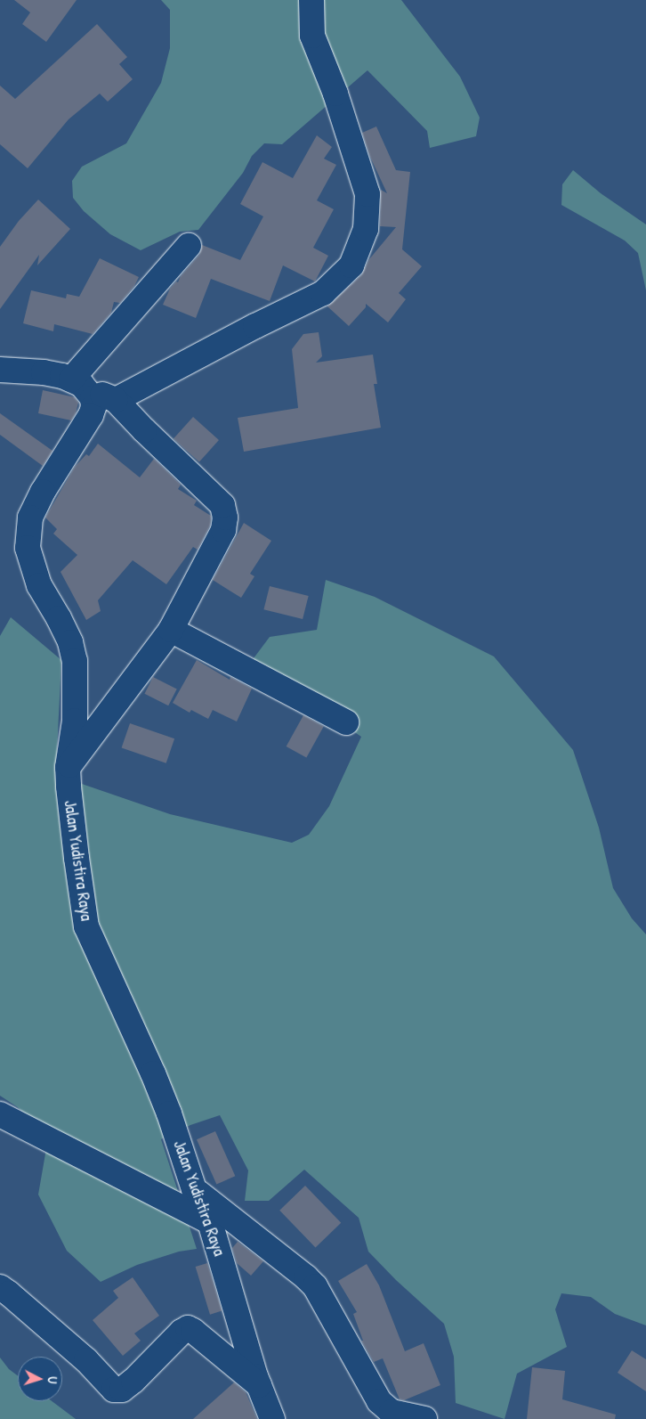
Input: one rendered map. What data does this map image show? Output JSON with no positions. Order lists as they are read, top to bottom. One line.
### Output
{"streets":{"street":["Jalan Yudistira Raya"]},"north":"right"}
